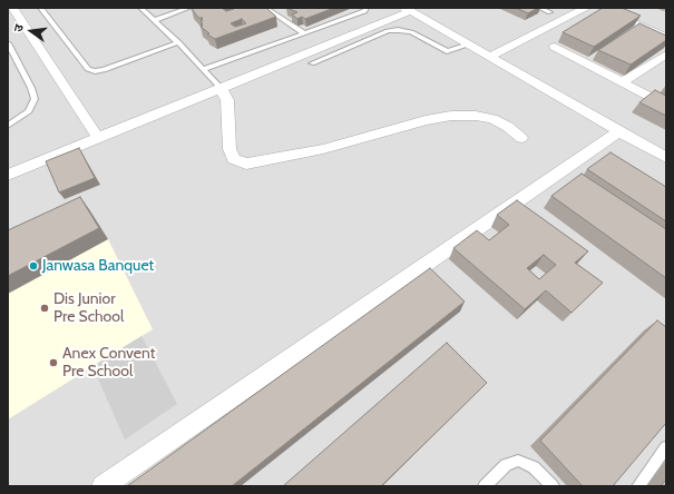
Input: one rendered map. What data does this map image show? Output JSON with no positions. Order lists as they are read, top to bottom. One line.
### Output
{"places":["Janwasa Banquet","Dis Junior Pre School","Anex Convent Pre School"],"north":"left"}
